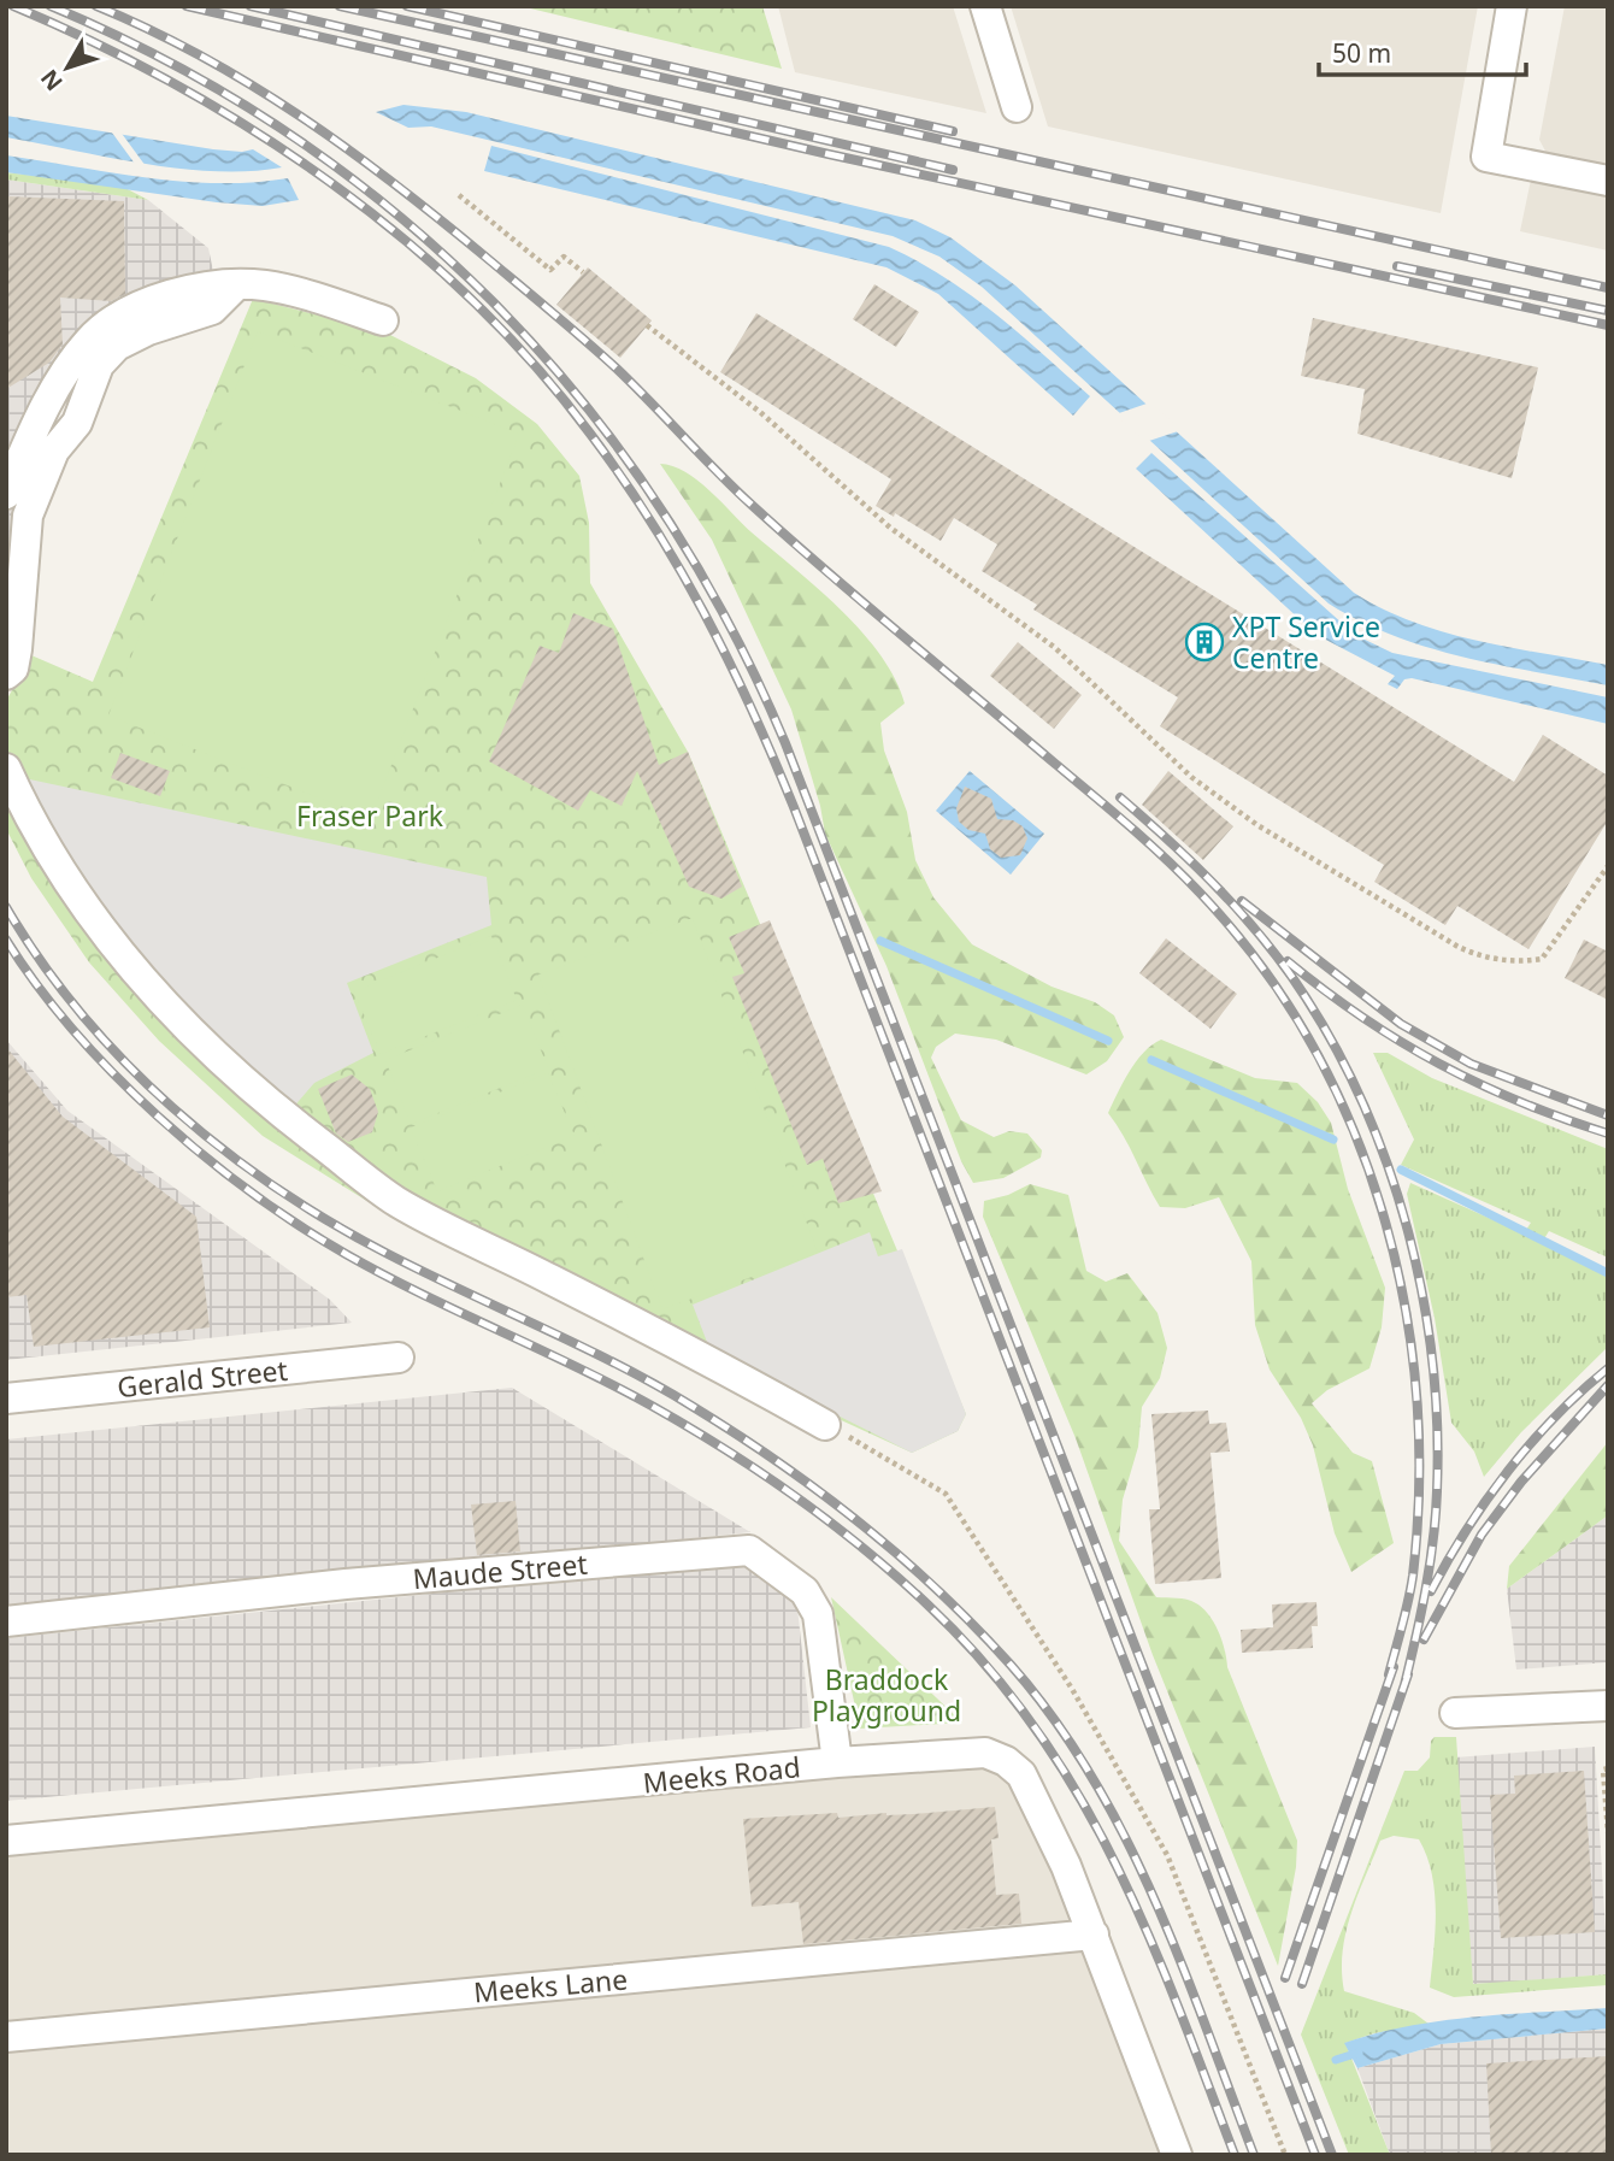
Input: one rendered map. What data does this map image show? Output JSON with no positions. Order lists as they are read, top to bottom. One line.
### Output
{"streets":{"street":["Gerald Street","Maude Street","Meeks Road","Meeks Lane"]},"crossings":[["Maude Street","Meeks Road"],["Meeks Road","Meeks Lane"]],"parks":["Fraser Park","Braddock Playground"],"places":{"building":["XPT Service Centre"]},"scale_bar":"50 m","north":"bottom left"}
